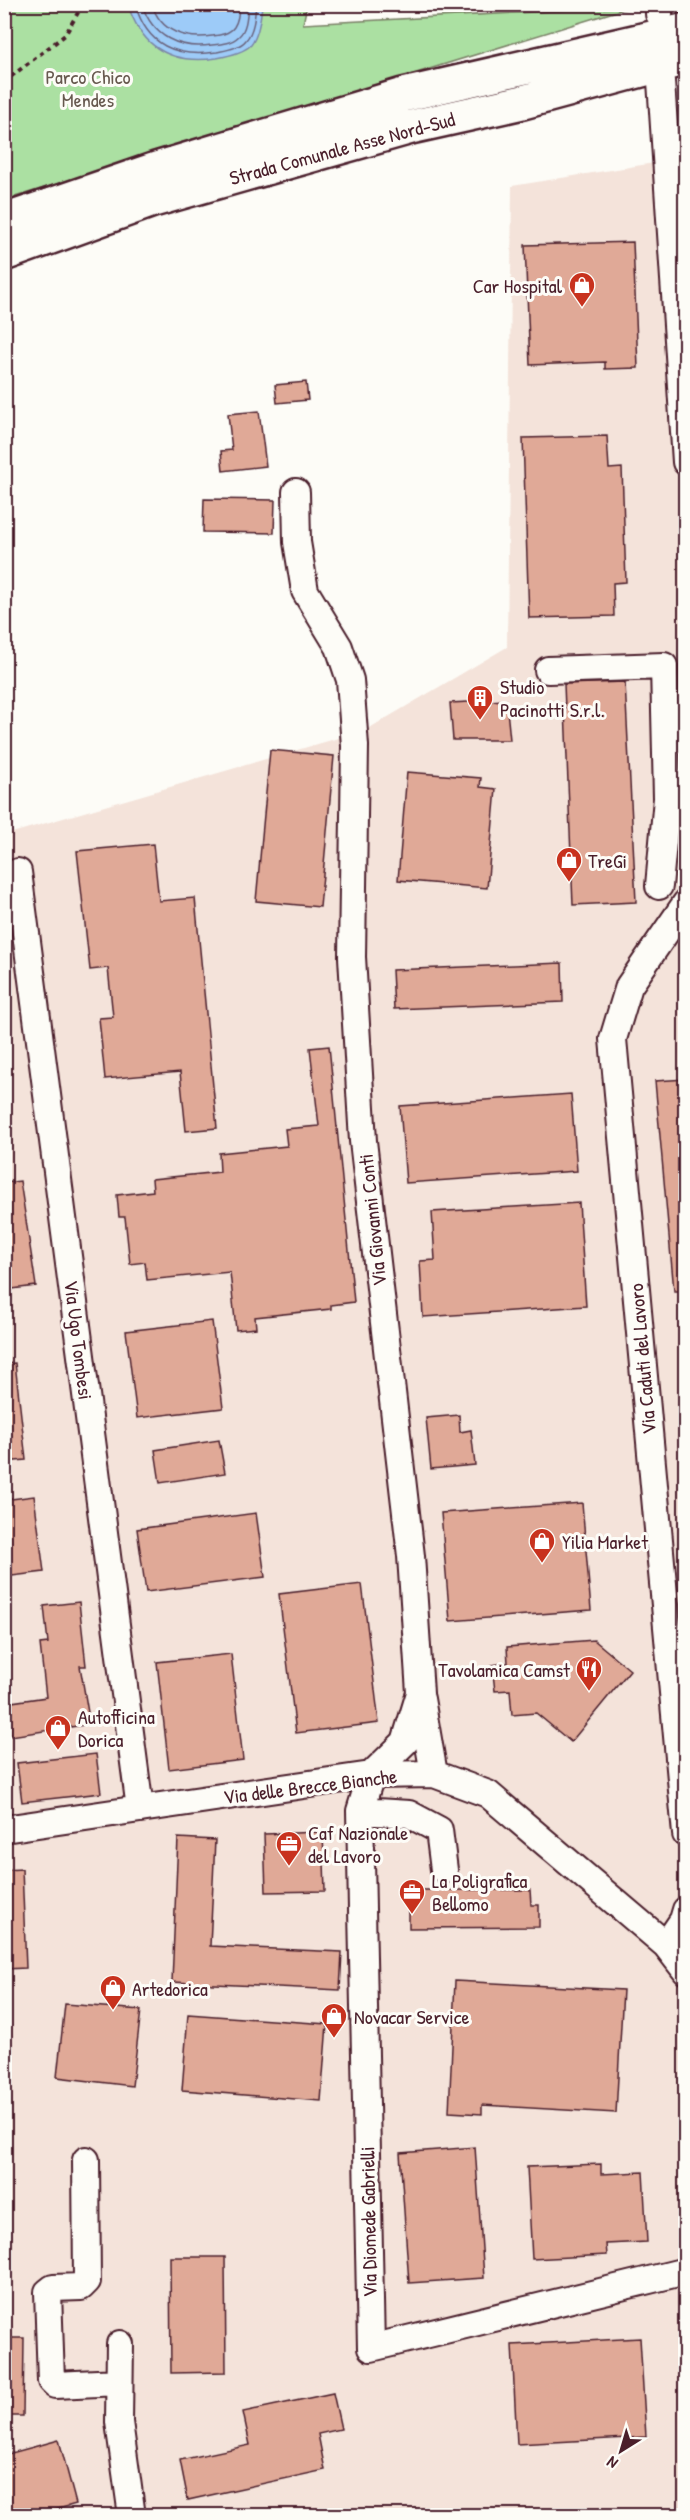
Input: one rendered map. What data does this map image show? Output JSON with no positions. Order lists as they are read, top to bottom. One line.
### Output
{"streets":{"highway":["Strada Comunale Asse Nord-Sud"],"street":["Via Giovanni Conti","Via Ugo Tombesi","Via Caduti del Lavoro","Via delle Brecce Bianche","Via Diomede Gabrielli"]},"crossings":[["Via Giovanni Conti","Via delle Brecce Bianche"],["Via Giovanni Conti","Via Diomede Gabrielli"],["Via Ugo Tombesi","Via delle Brecce Bianche"],["Via delle Brecce Bianche","Via Diomede Gabrielli"]],"parks":["Parco Chico Mendes"],"places":{"shop":["Car Hospital","TreGi","Yilia Market","Autofficina Dorica","Artedorica","Novacar Service"],"building":["Studio Pacinotti S.r.l."],"restaurant":["Tavolamica Camst"],"office":["Caf Nazionale del Lavoro","La Poligrafica Bellomo"]},"north":"bottom left"}
